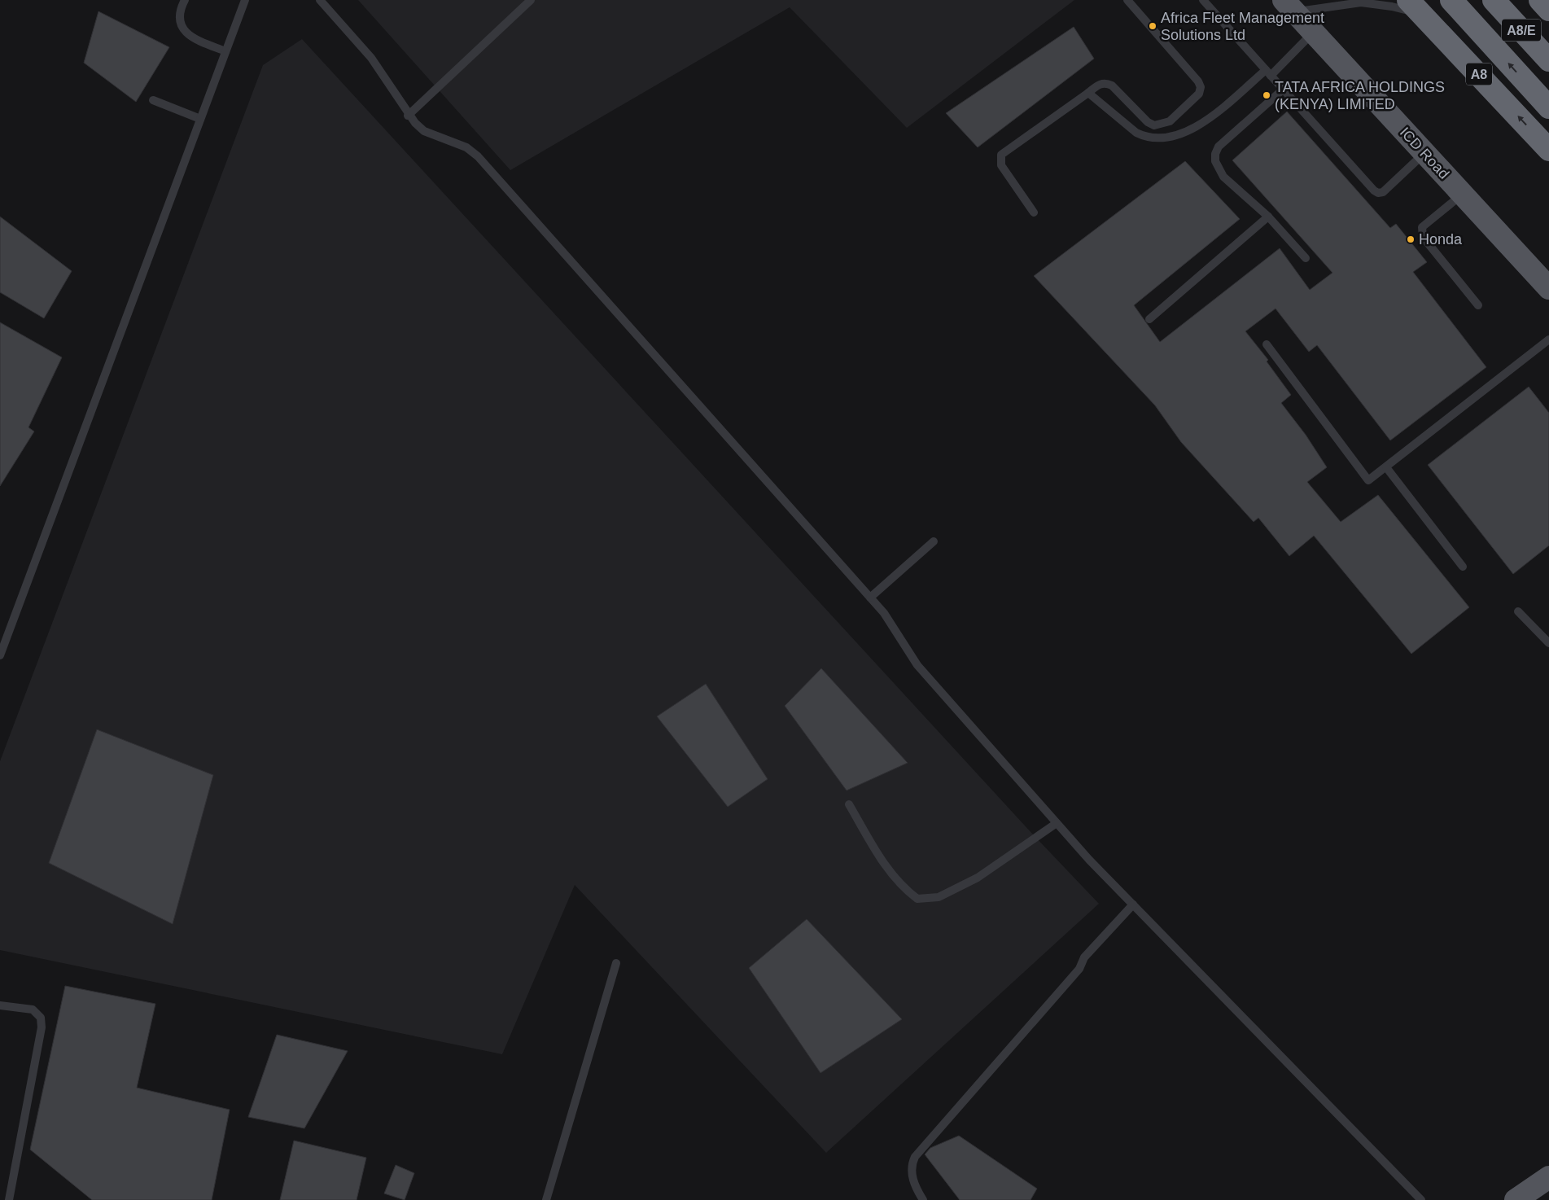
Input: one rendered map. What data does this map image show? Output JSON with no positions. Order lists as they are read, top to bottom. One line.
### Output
{"streets":{"highway":["A8/E","A8"],"main road":["ICD Road"]},"places":["Africa Fleet Management Solutions Ltd","TATA AFRICA HOLDINGS (KENYA) LIMITED","Honda"]}
